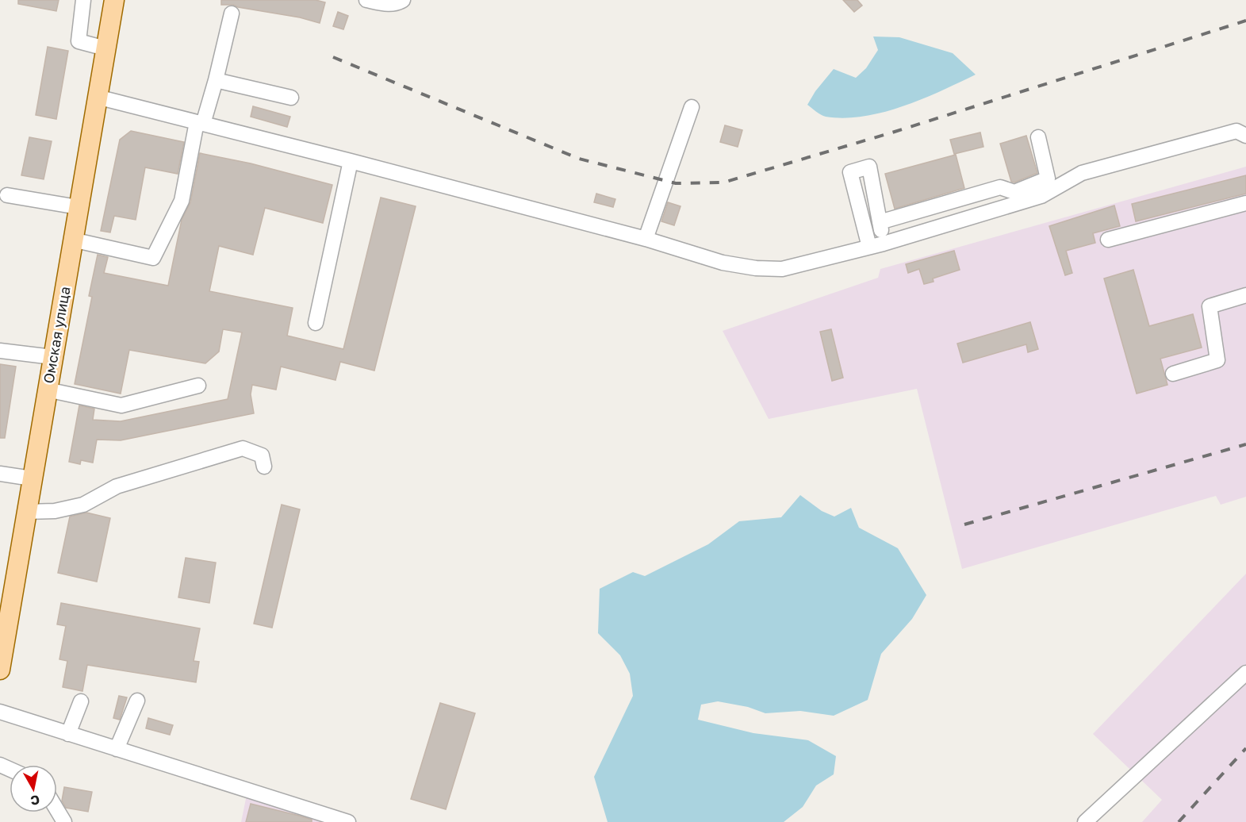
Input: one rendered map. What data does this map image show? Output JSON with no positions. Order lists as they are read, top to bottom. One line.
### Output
{"streets":{"main road":["Омская улица"]},"north":"bottom"}
